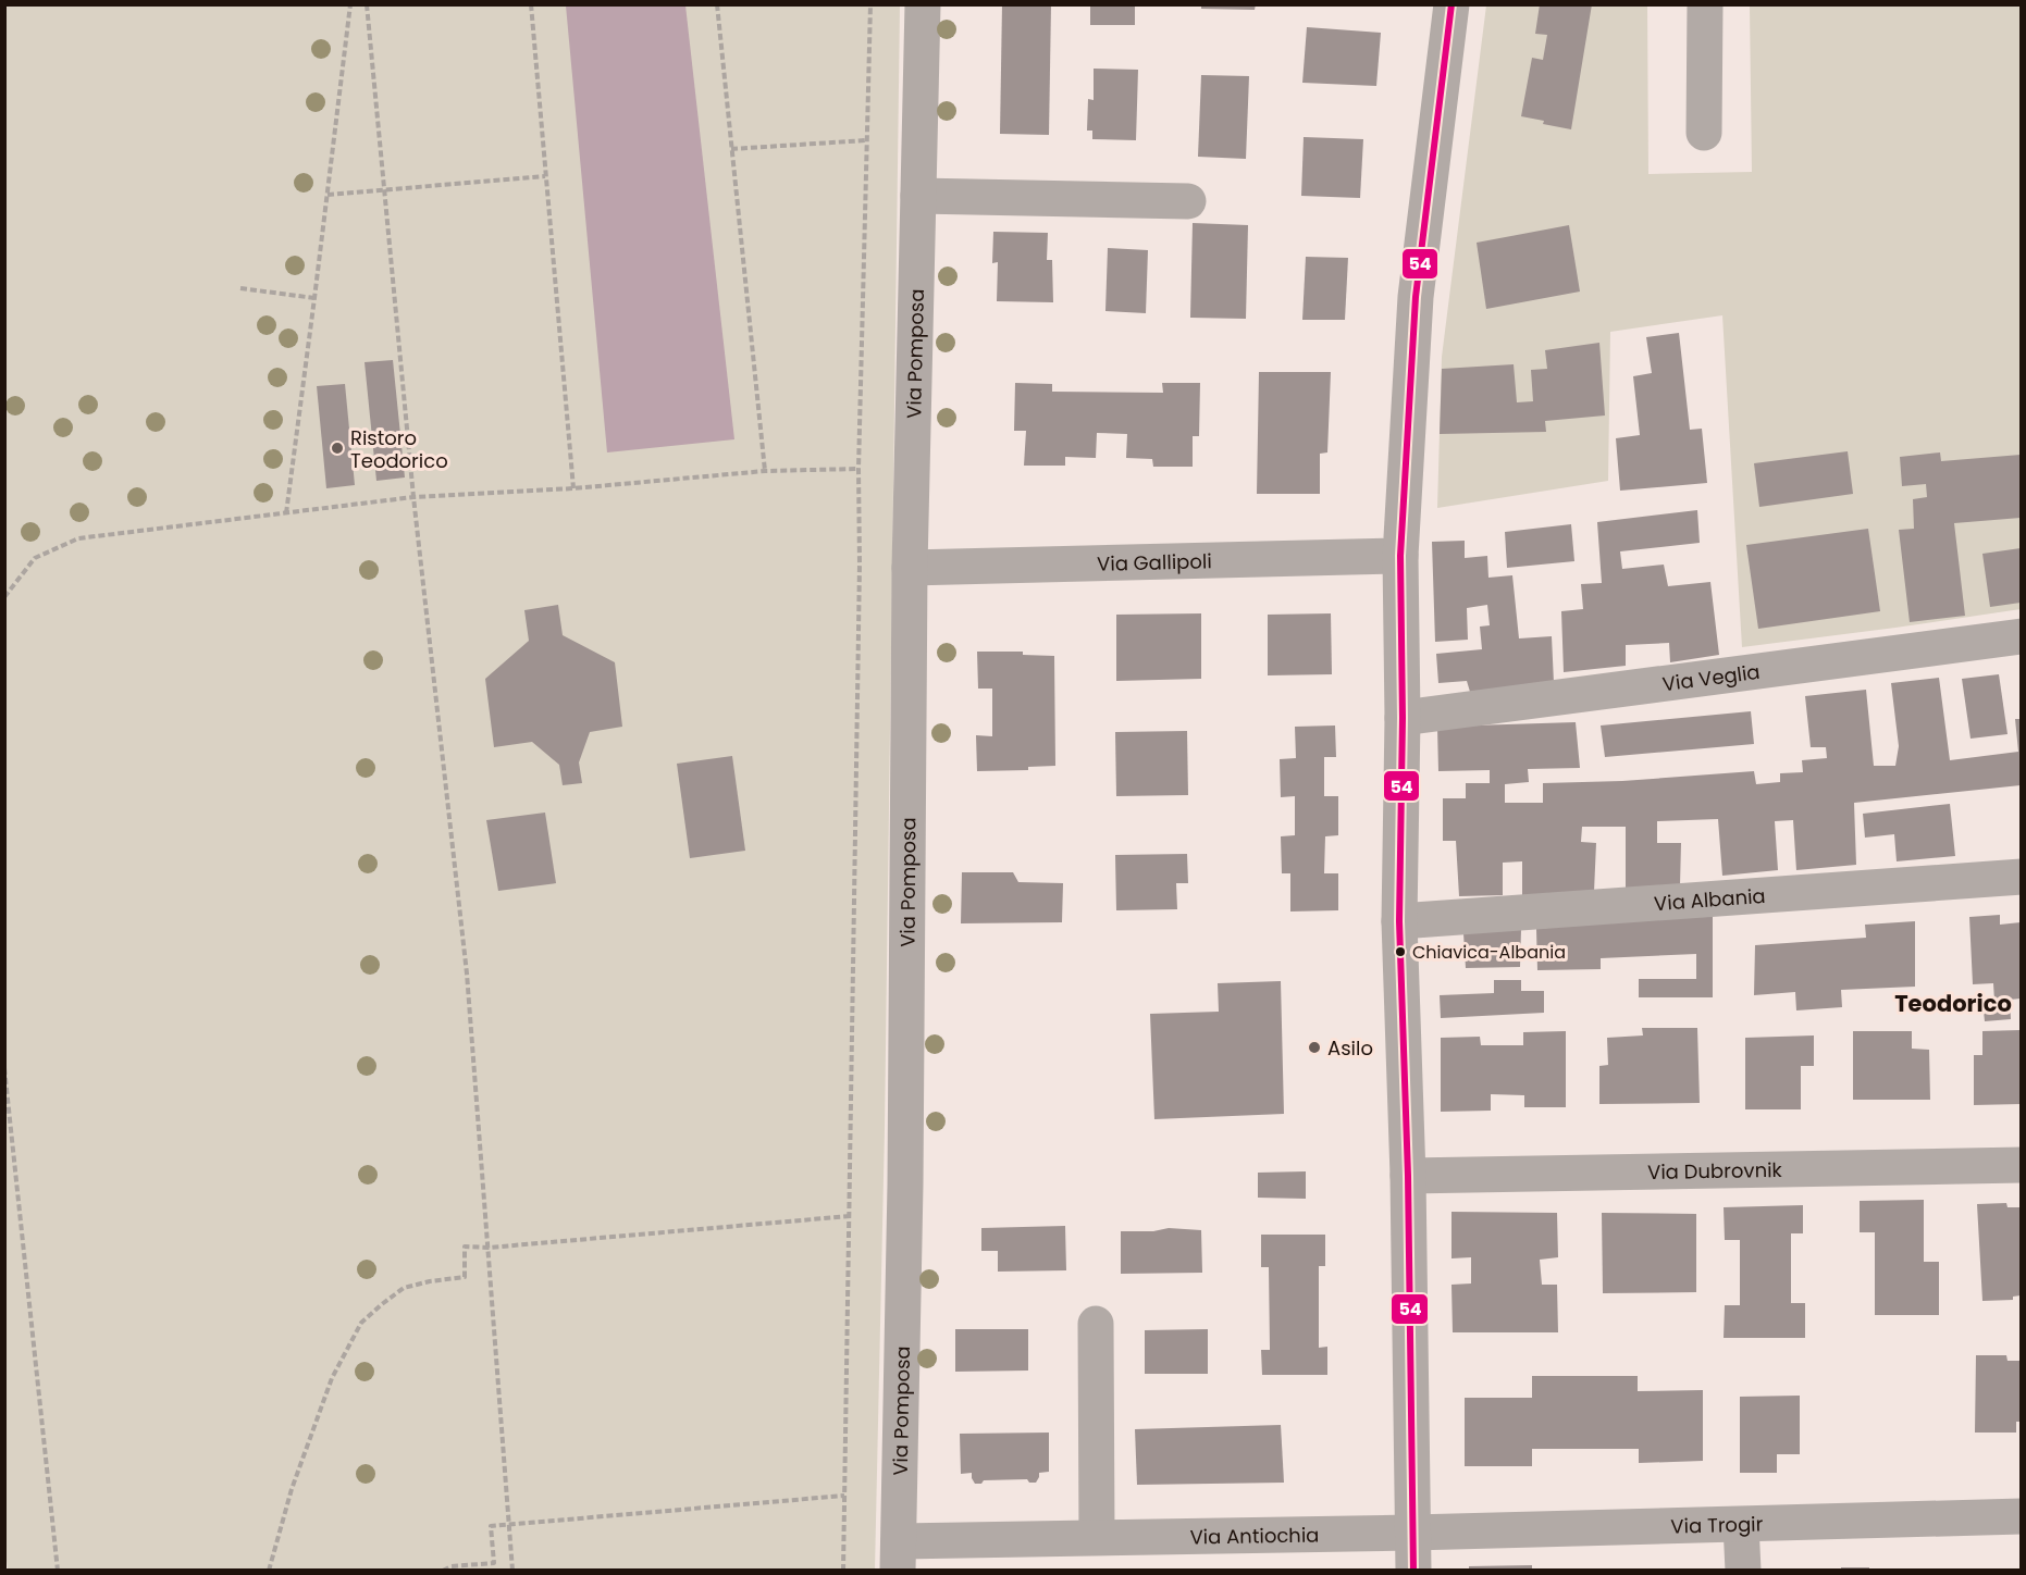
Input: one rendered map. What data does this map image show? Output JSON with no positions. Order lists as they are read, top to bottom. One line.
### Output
{"streets":{"street":["Via Pomposa","Via Gallipoli","Via Veglia","Via Albania","Via Dubrovnik","Via Trogir","Via Antiochia"]},"crossings":[["Via Pomposa","Via Gallipoli"],["Via Pomposa","Via Antiochia"],["Via Trogir","Via Antiochia"]],"districts":["Teodorico"],"places":["Ristoro Teodorico","Chiavica-Albania","Asilo"],"lines":["transit line 54"]}
